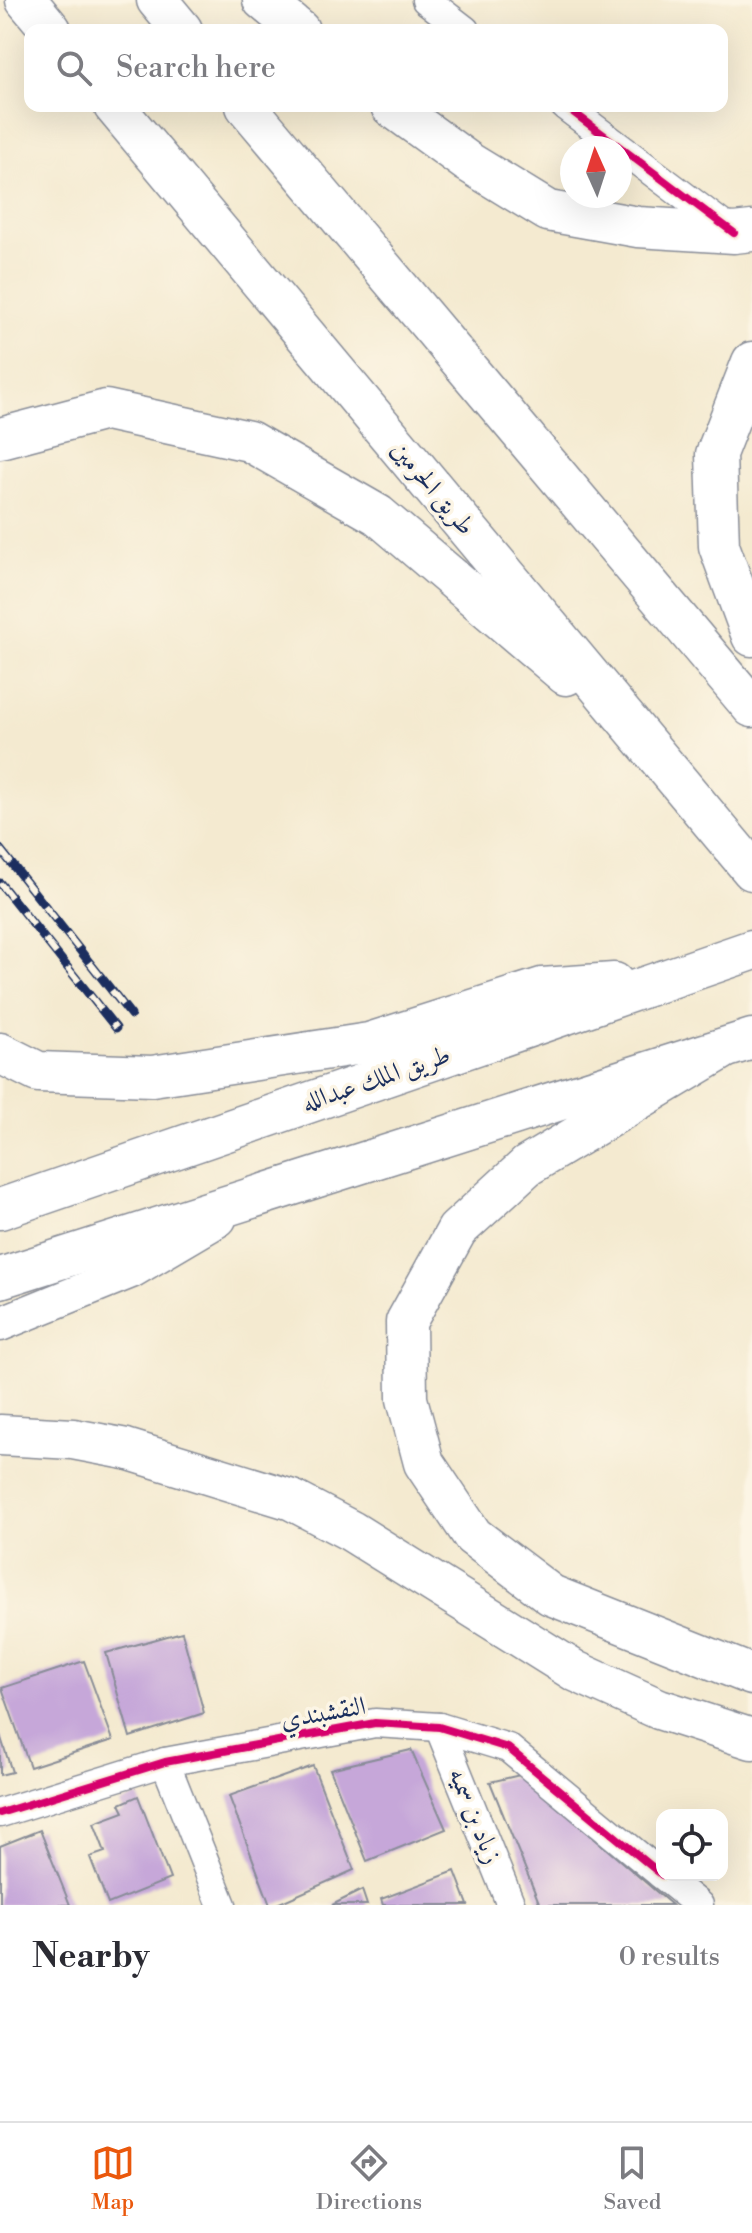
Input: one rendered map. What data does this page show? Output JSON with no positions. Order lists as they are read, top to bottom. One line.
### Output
{"streets":{"highway":["طريق الحرمين","طريق الملك عبدالله"],"street":["النقشبندي","زياد بن سميه"]},"crossings":[["النقشبندي","زياد بن سميه"]],"north":"top","page":{"search":"Search here","heading":["Nearby","0 results"],"nav":["Map","Directions","Saved"]}}
